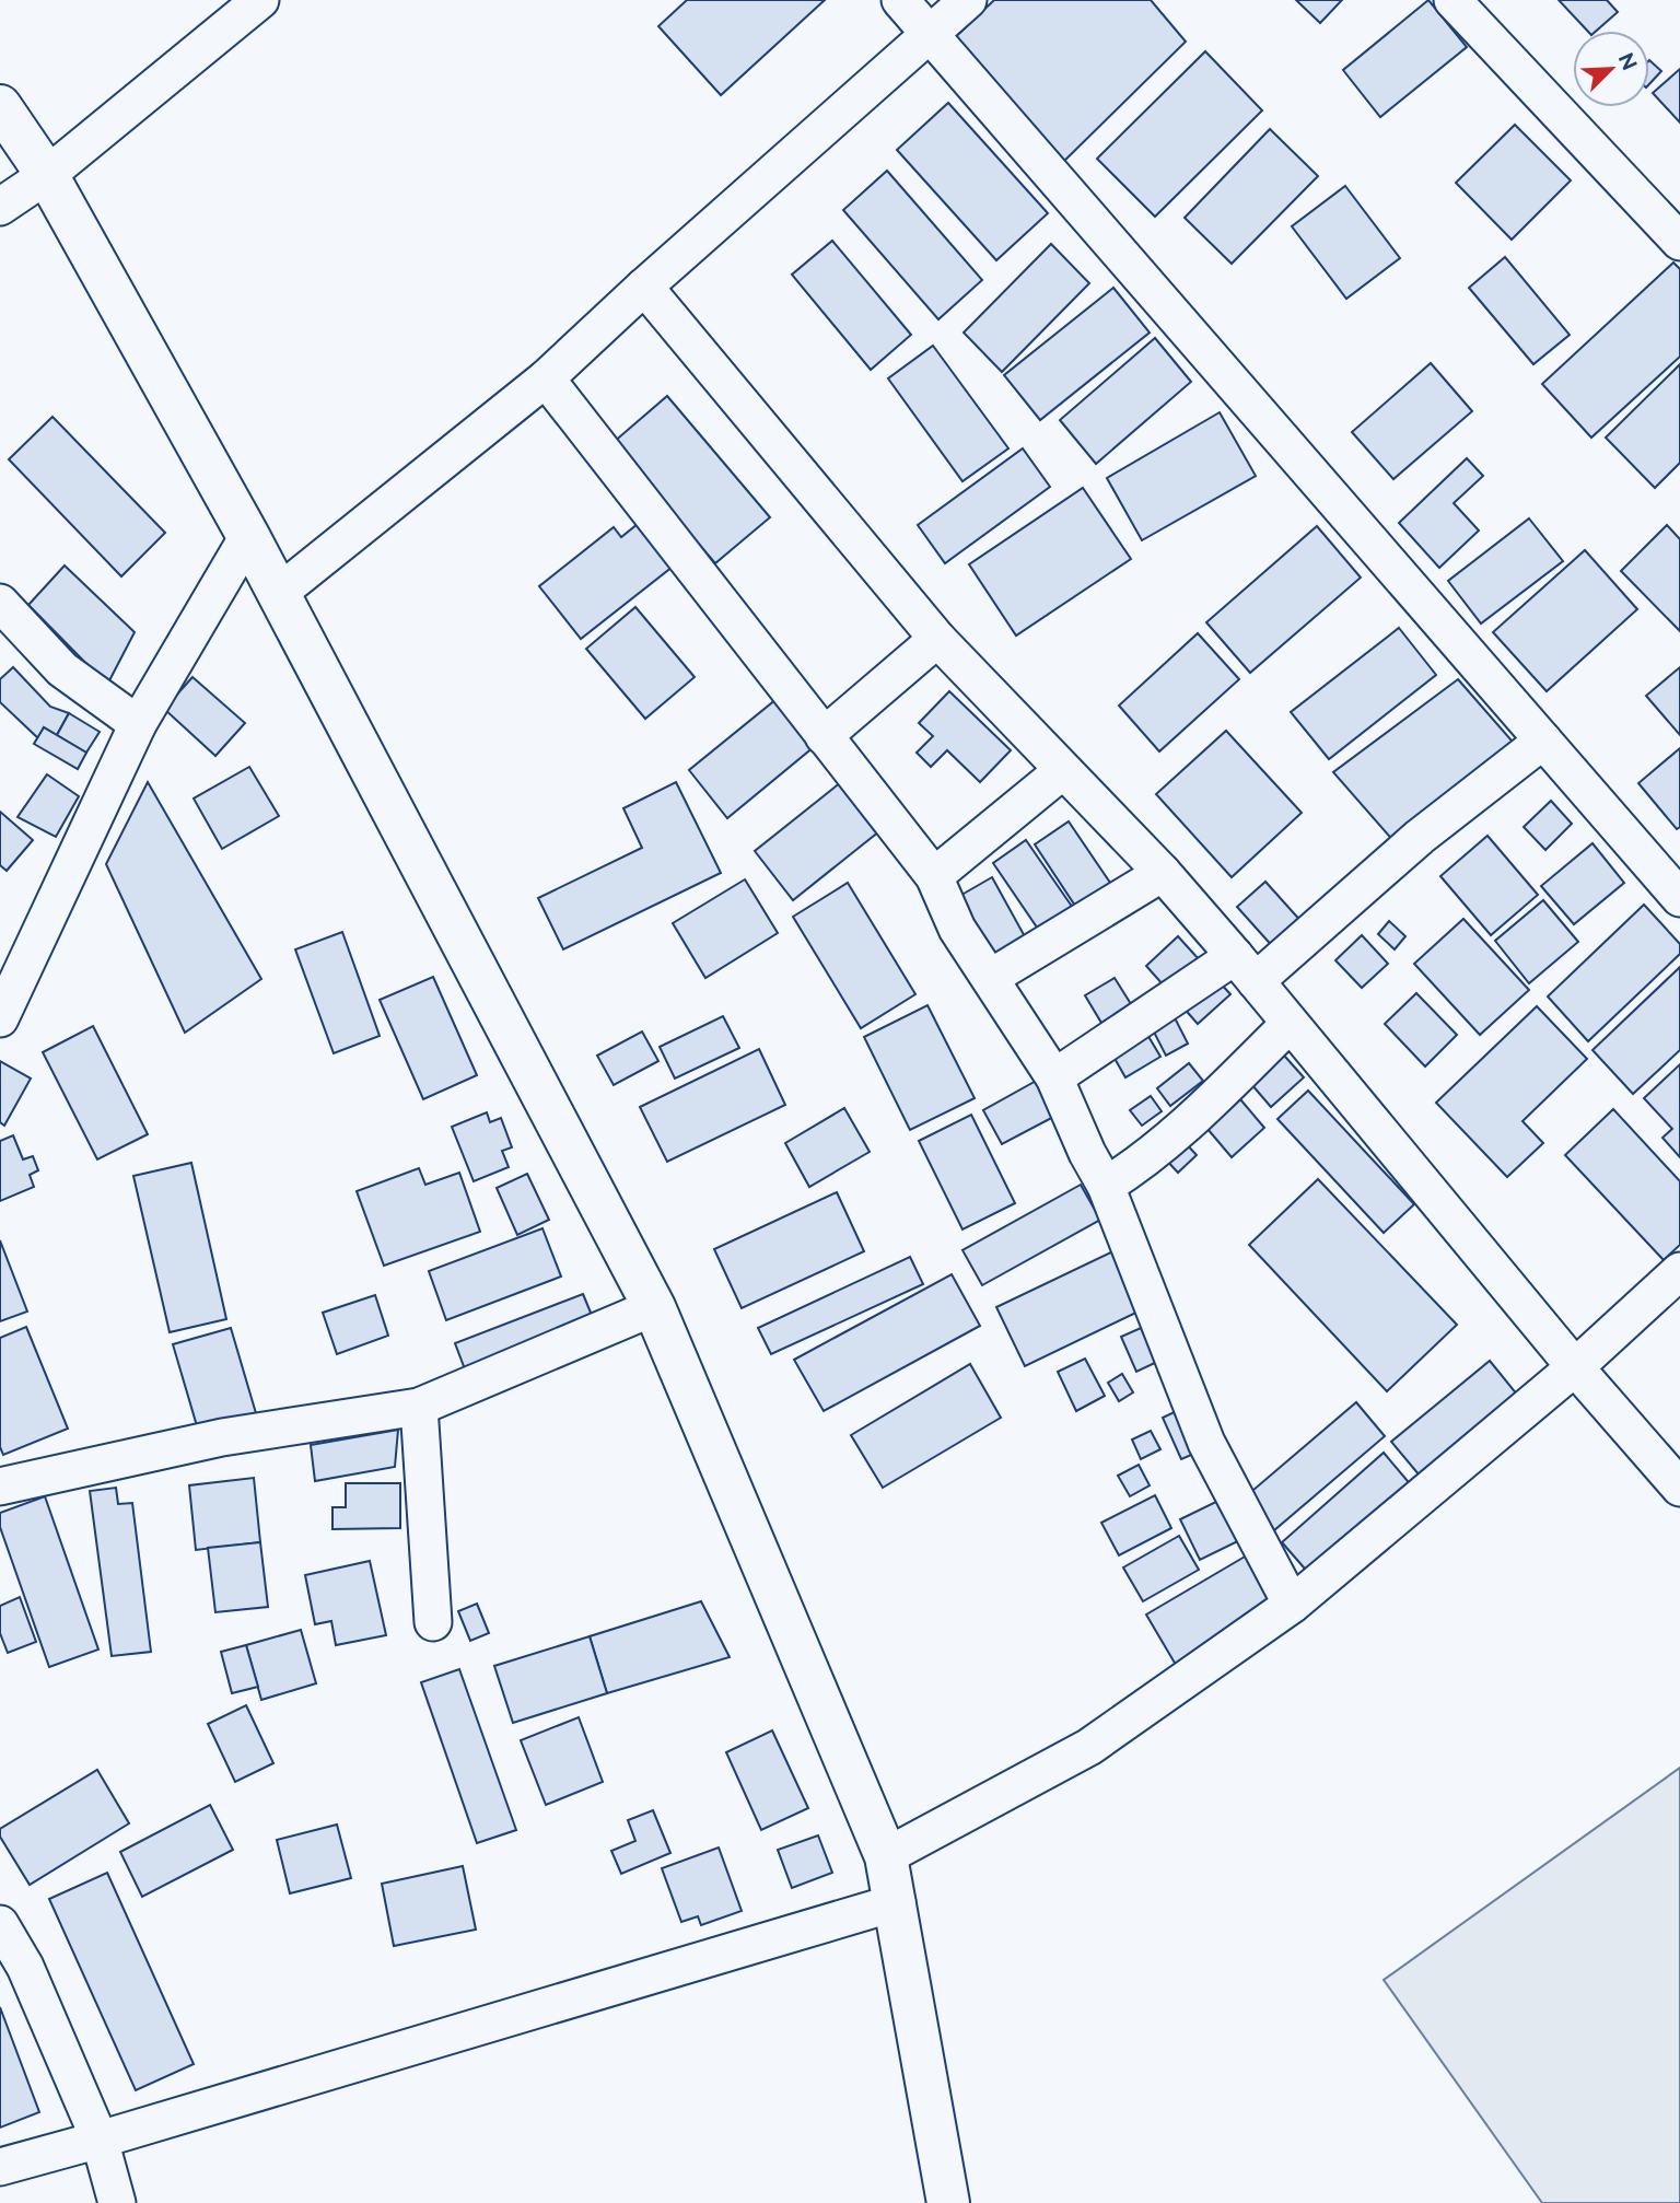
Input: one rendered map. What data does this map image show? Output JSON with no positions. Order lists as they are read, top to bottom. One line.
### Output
{"north":"top right"}
